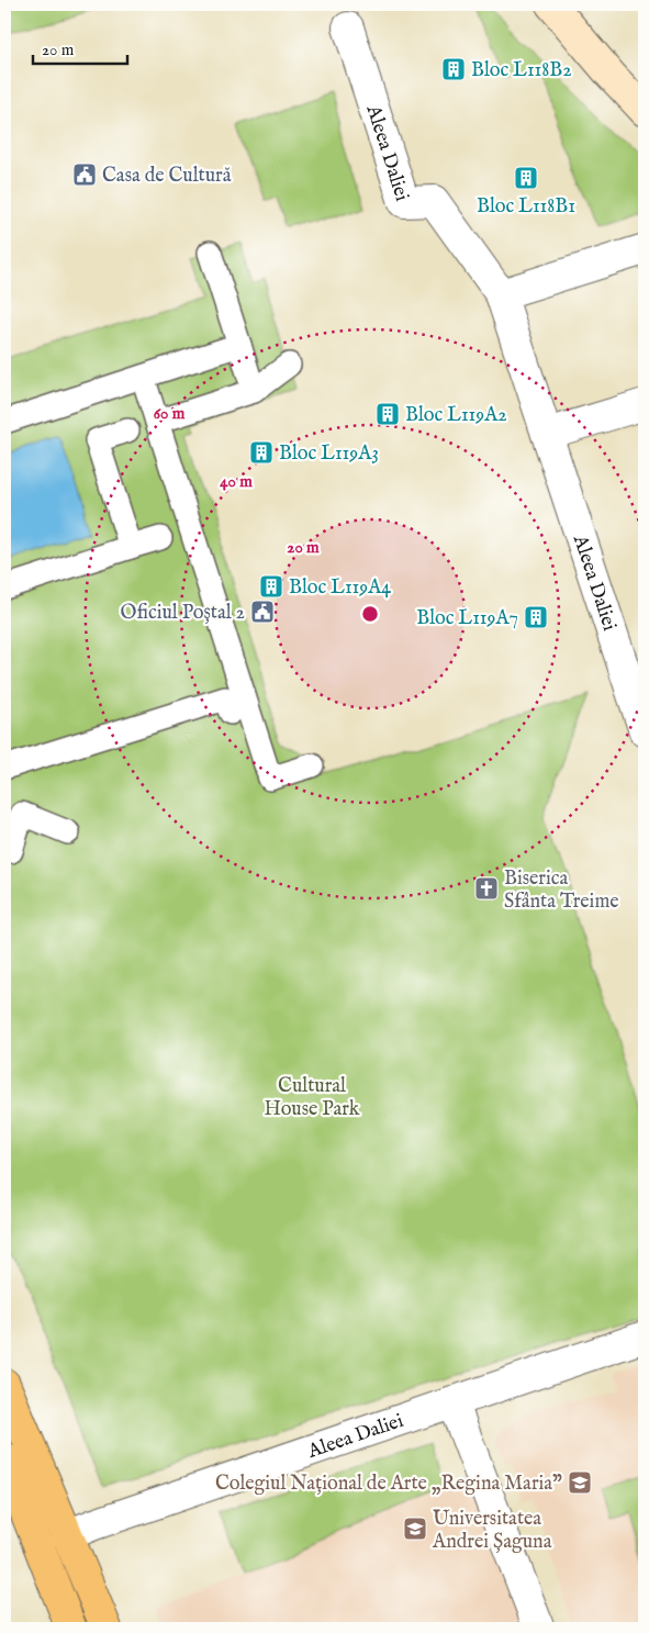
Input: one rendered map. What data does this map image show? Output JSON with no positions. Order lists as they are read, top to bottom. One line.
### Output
{"streets":{"street":["Aleea Daliei"]},"parks":["Cultural House Park"],"places":{"building":["Bloc L118B2","Bloc L118B1","Bloc L119A2","Bloc L119A3","Bloc L119A4","Bloc L119A7"],"public building":["Casa de Cultură","Oficiul Poștal 2"],"church":["Biserica Sfânta Treime"],"school or university":["Colegiul Național de Arte „Regina Maria”","Universitatea Andrei Șaguna"]},"scale_bar":"20 m","rings":["60 m","40 m","20 m"]}
